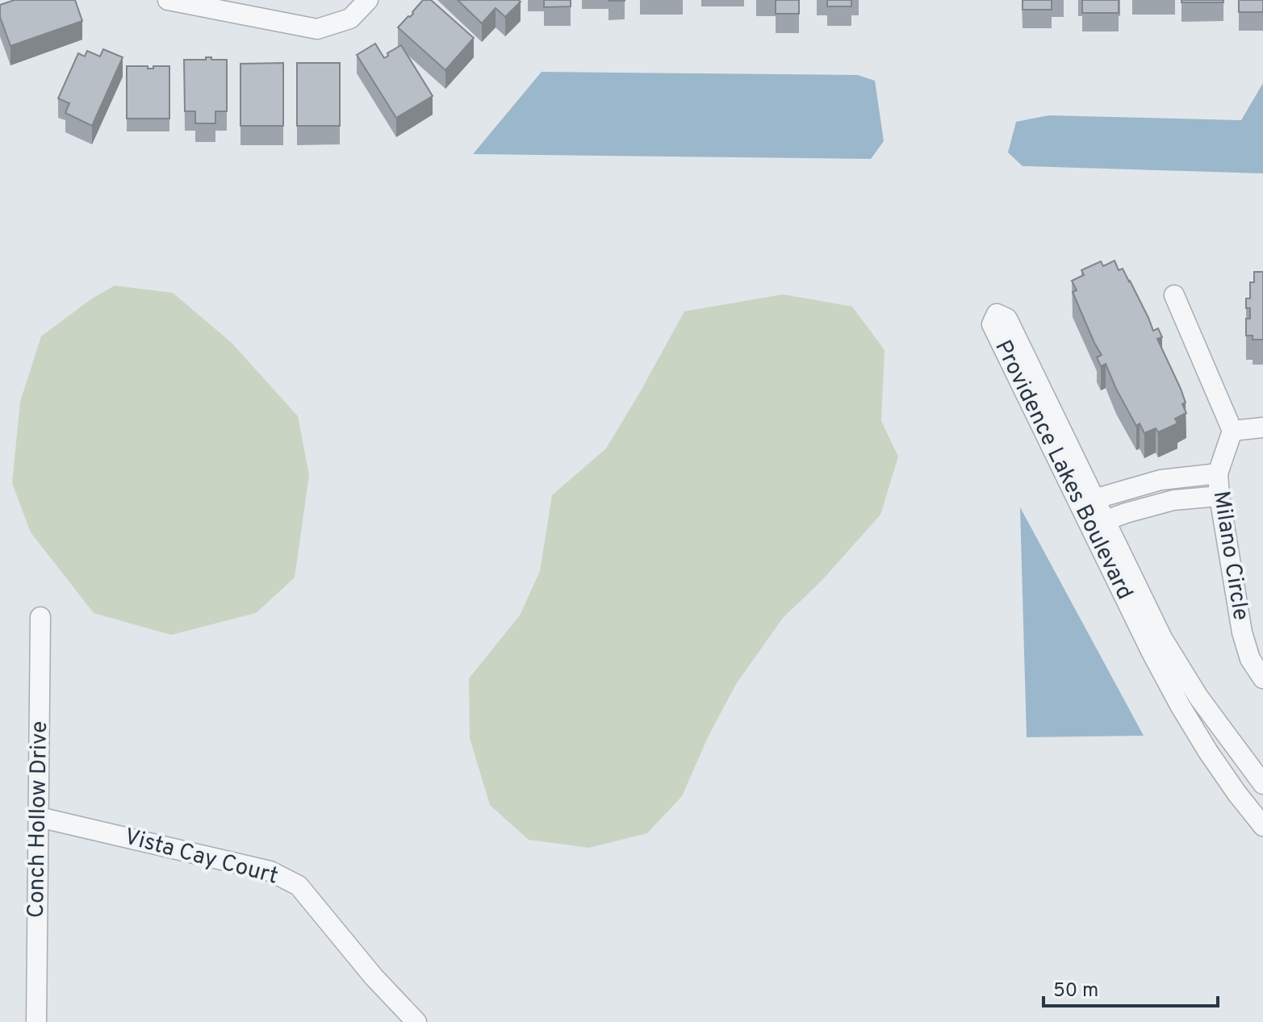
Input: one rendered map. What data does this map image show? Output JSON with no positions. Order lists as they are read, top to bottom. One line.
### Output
{"streets":{"street":["Providence Lakes Boulevard","Milano Circle","Conch Hollow Drive","Vista Cay Court"]},"crossings":[["Conch Hollow Drive","Vista Cay Court"]],"scale_bar":"50 m"}
